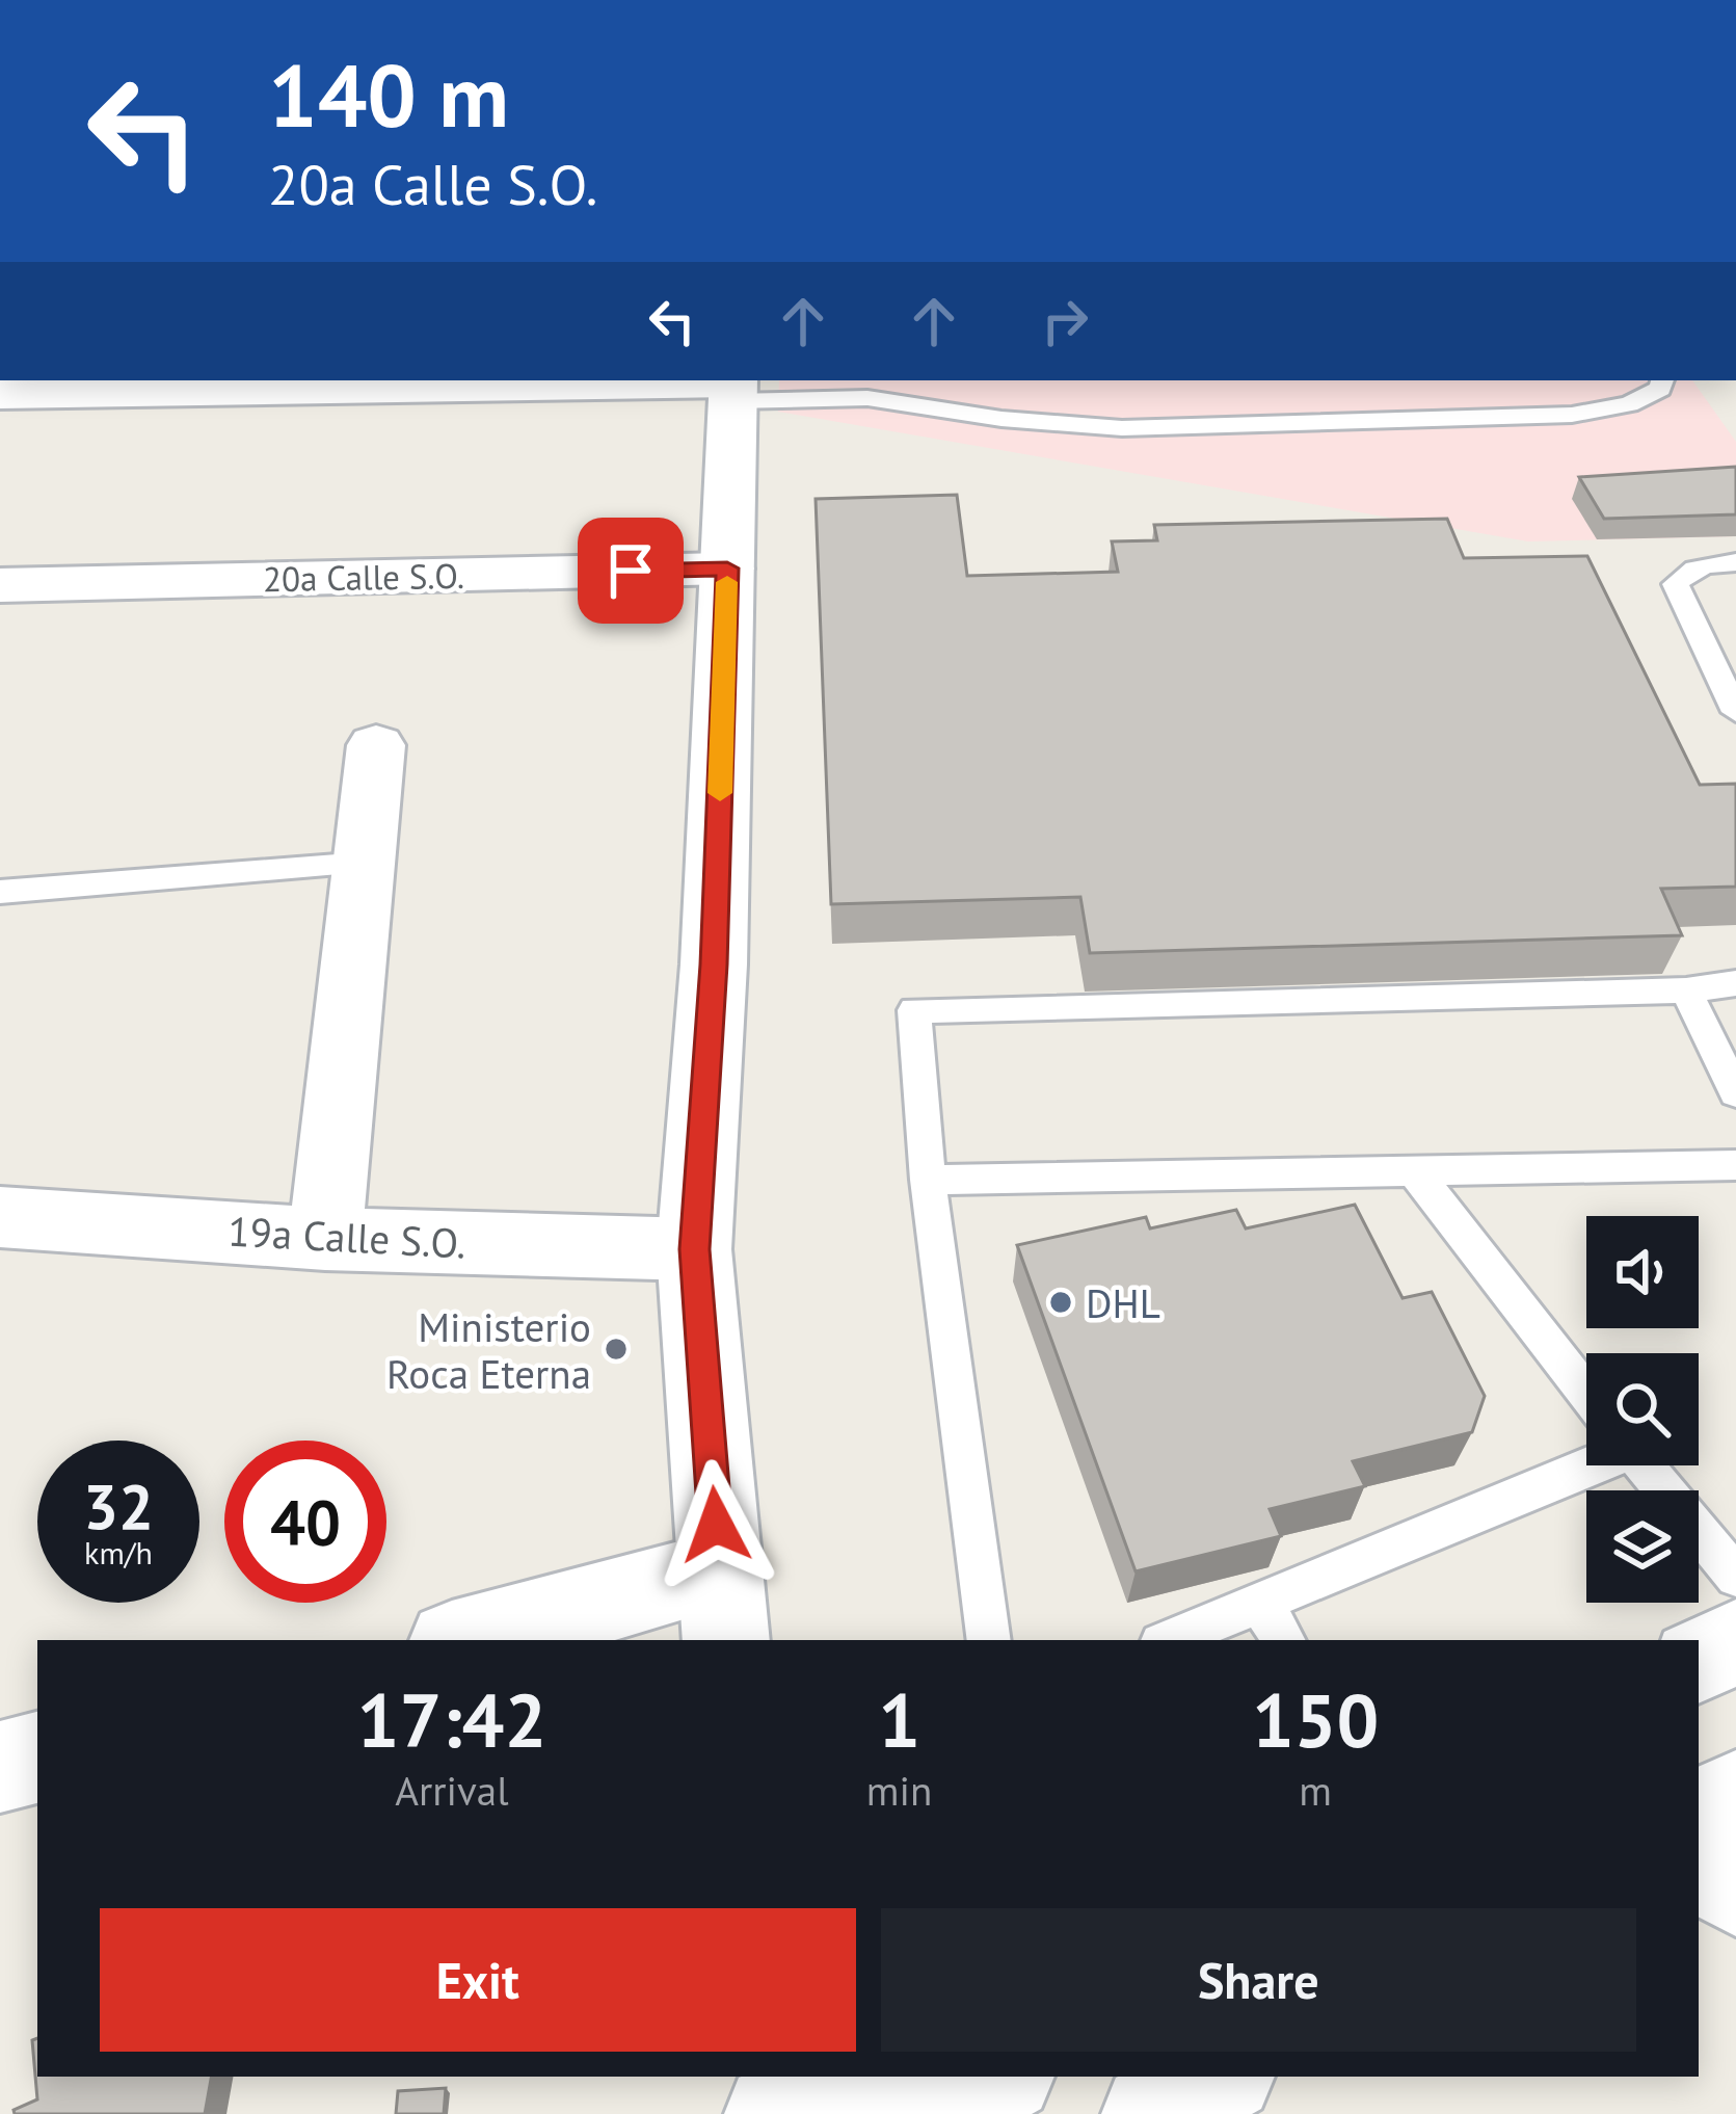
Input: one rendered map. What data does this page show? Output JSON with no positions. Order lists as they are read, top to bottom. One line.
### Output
{"streets":{"street":["20a Calle S.O.","19a Calle S.O."]},"places":["DHL","Ministerio Roca Eterna"],"page":{"turn":["140 m","20a Calle S.O."],"speed":"32 km/h","limit":"40","eta":["17:42","Arrival","1","min","150","m"],"buttons":["Exit","Share"]}}
